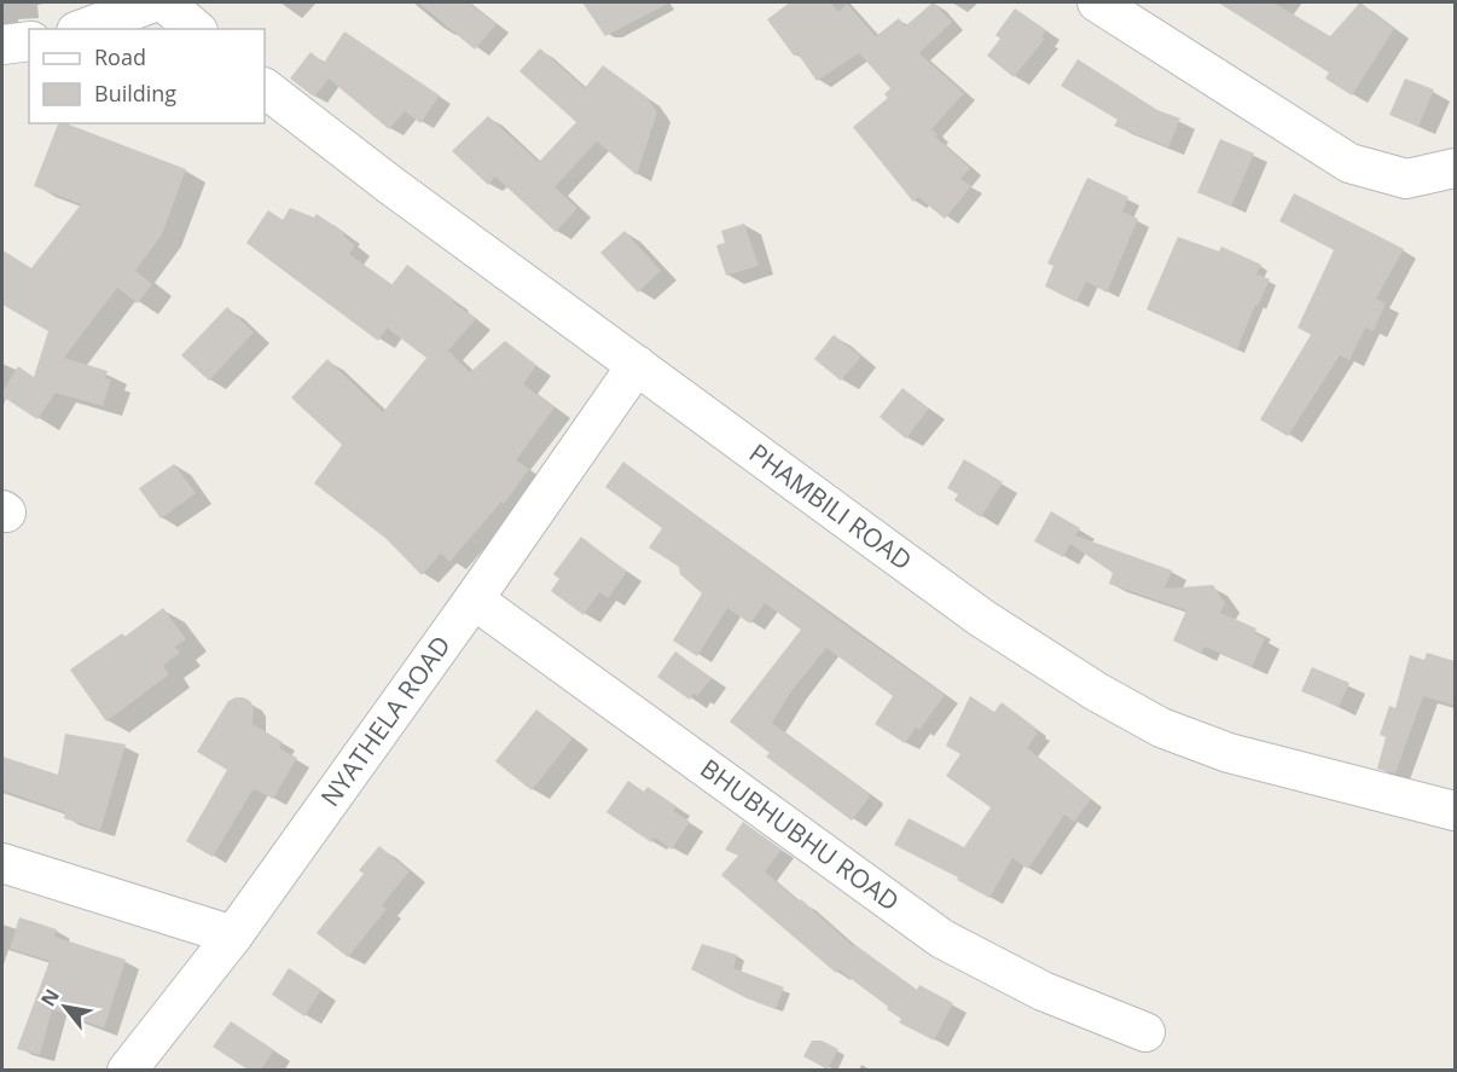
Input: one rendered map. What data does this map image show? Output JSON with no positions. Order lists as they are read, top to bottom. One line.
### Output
{"streets":{"street":["PHAMBILI ROAD","NYATHELA ROAD","BHUBHUBHU ROAD"]},"crossings":[["PHAMBILI ROAD","NYATHELA ROAD"],["NYATHELA ROAD","BHUBHUBHU ROAD"]],"legend":["Road","Building"],"north":"top left"}
